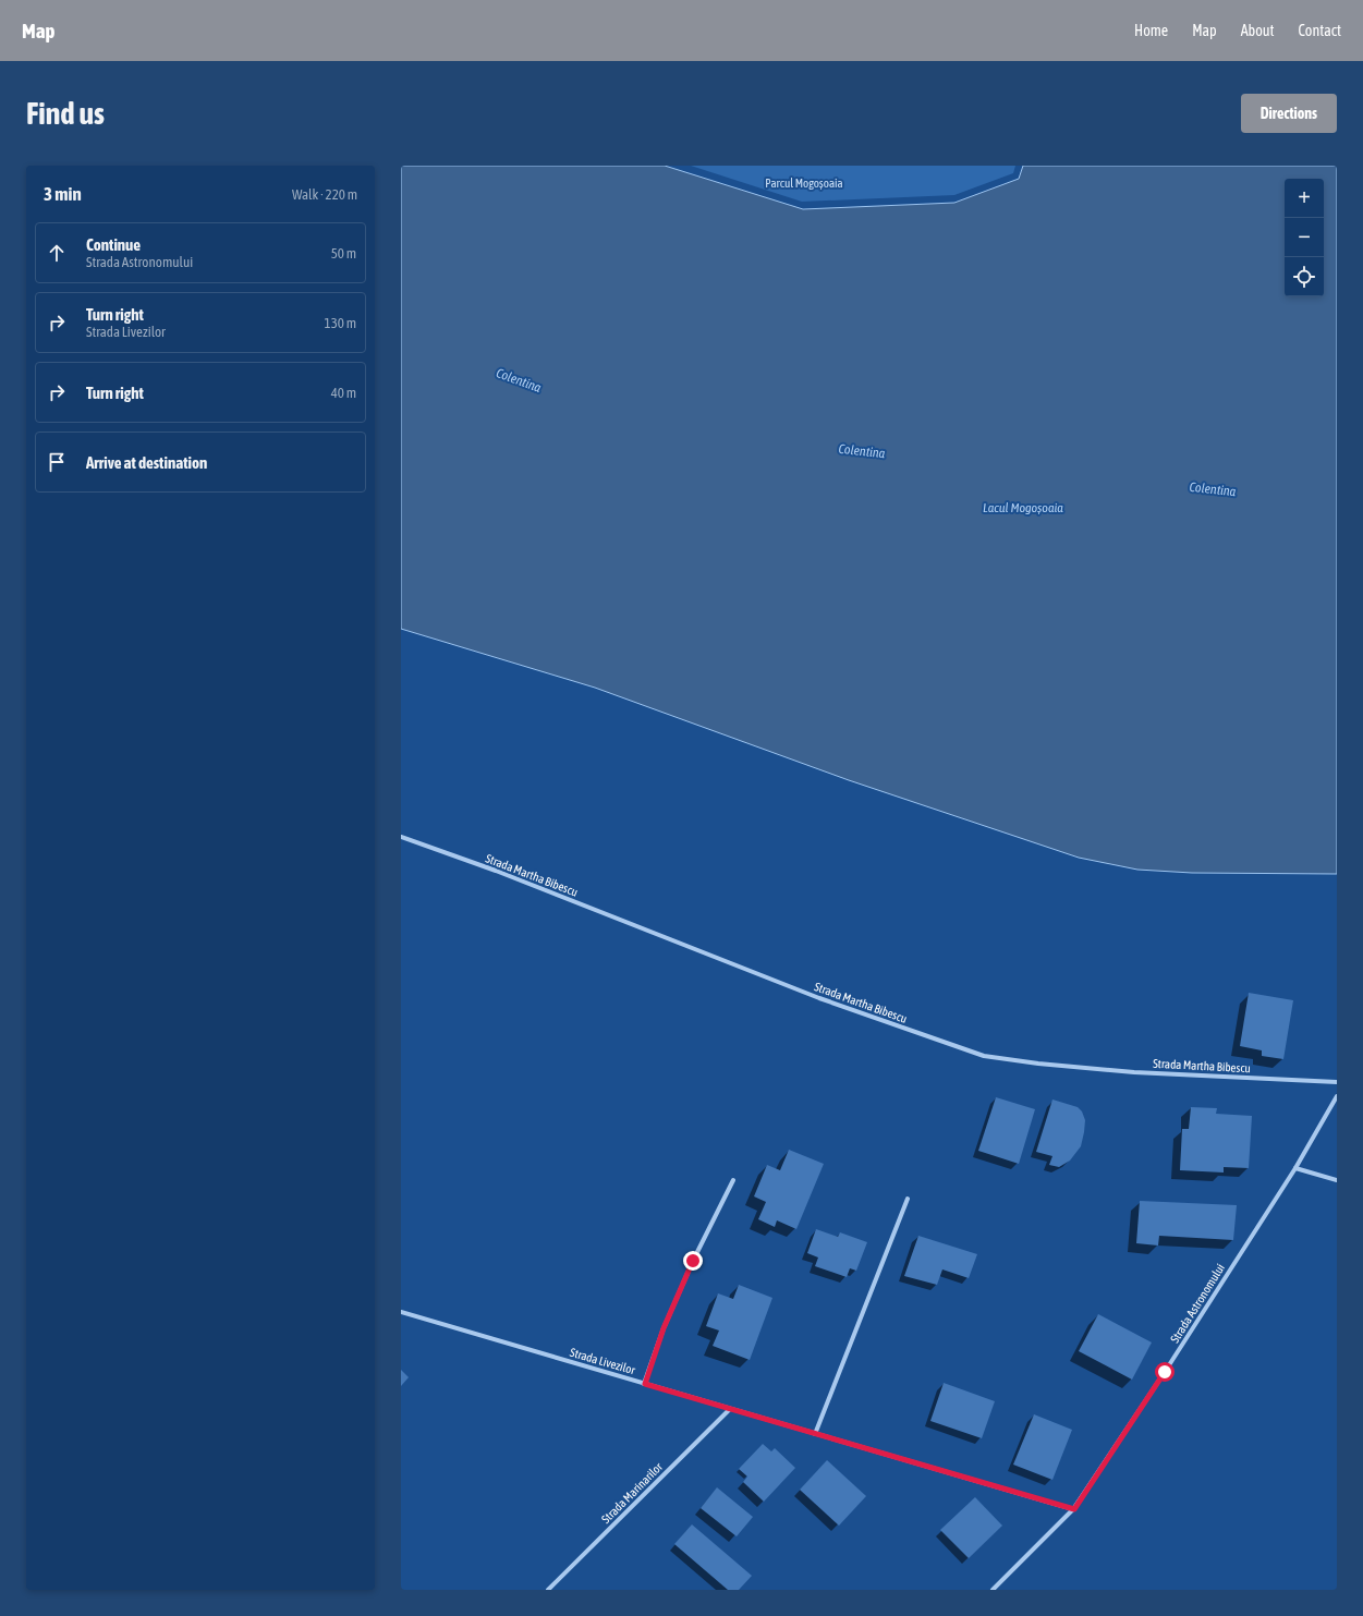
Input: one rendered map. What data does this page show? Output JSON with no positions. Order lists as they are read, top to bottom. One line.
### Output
{"streets":{"street":["Strada Martha Bibescu","Strada Astronomului","Strada Livezilor","Strada Marinarilor"]},"crossings":[["Strada Astronomului","Strada Livezilor"],["Strada Livezilor","Strada Marinarilor"]],"water":["Colentina","Lacul Mogoșoaia"],"parks":["Parcul Mogoșoaia"],"page":{"header":"Map","nav":["Home","Map","About","Contact"],"buttons":"Directions","title":"Find us","heading":["3 min","Walk · 220 m"],"map_buttons":["+","−"],"list":[["Continue","Strada Astronomului","50 m"],["Turn right","Strada Livezilor","130 m"],["Turn right","40 m"],"Arrive at destination"]}}
